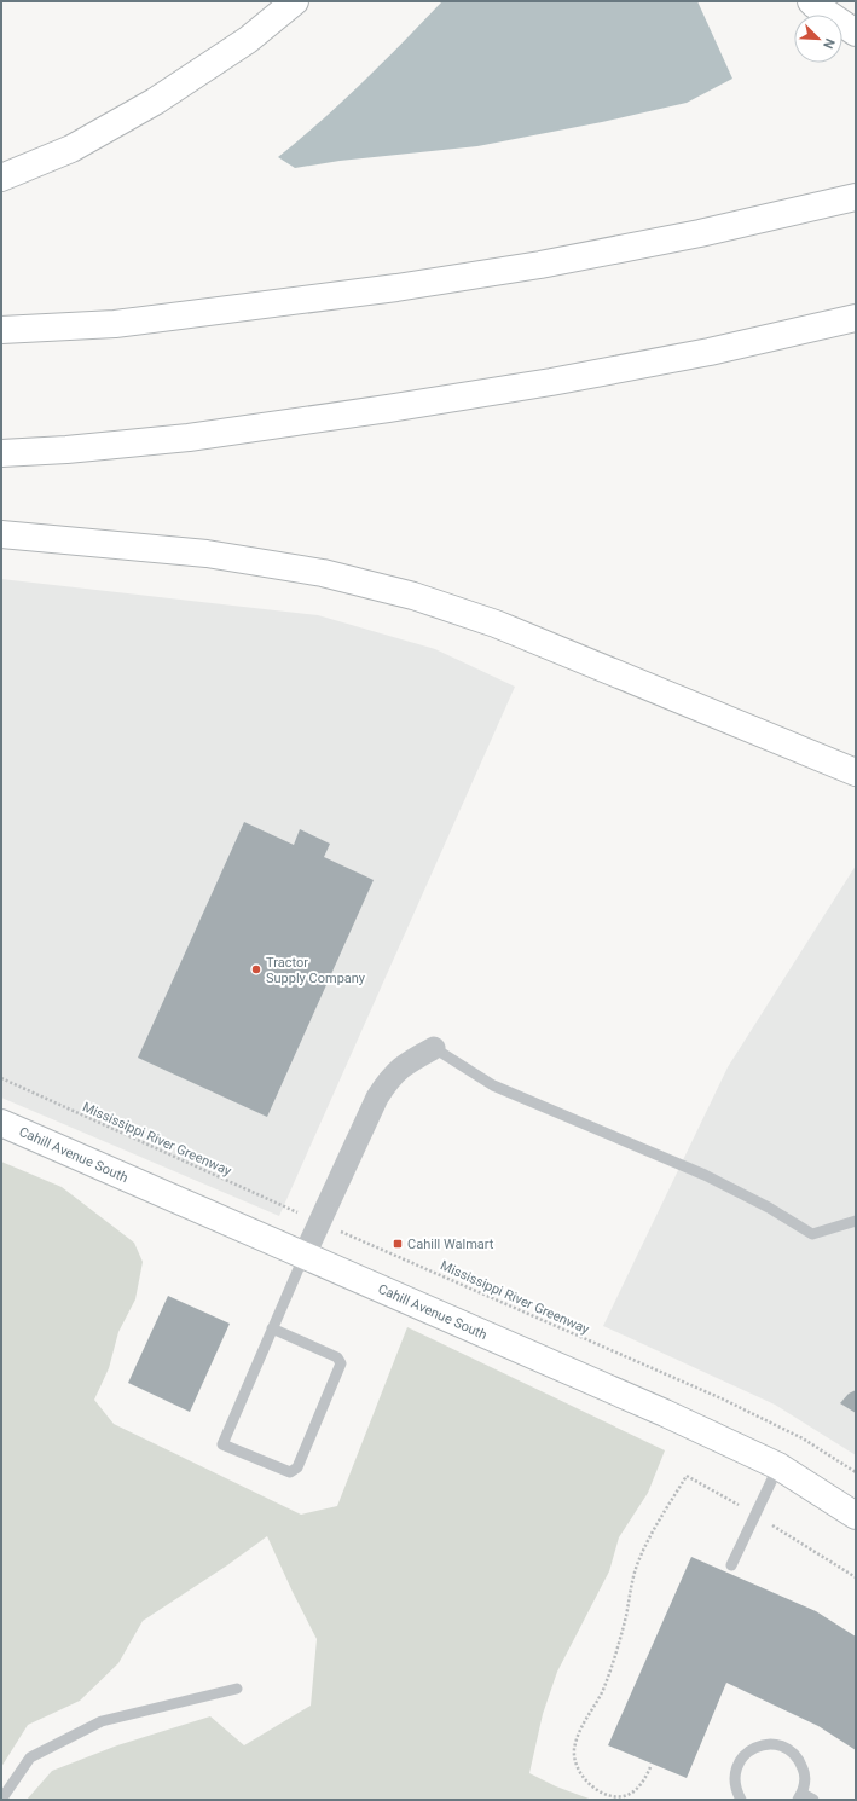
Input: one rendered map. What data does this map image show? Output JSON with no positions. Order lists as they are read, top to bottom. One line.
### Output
{"streets":{"main road":["Cahill Avenue South"],"path":["Mississippi River Greenway"]},"places":{"other":["Tractor Supply Company"],"transit":["Cahill Walmart"]},"north":"bottom right"}
